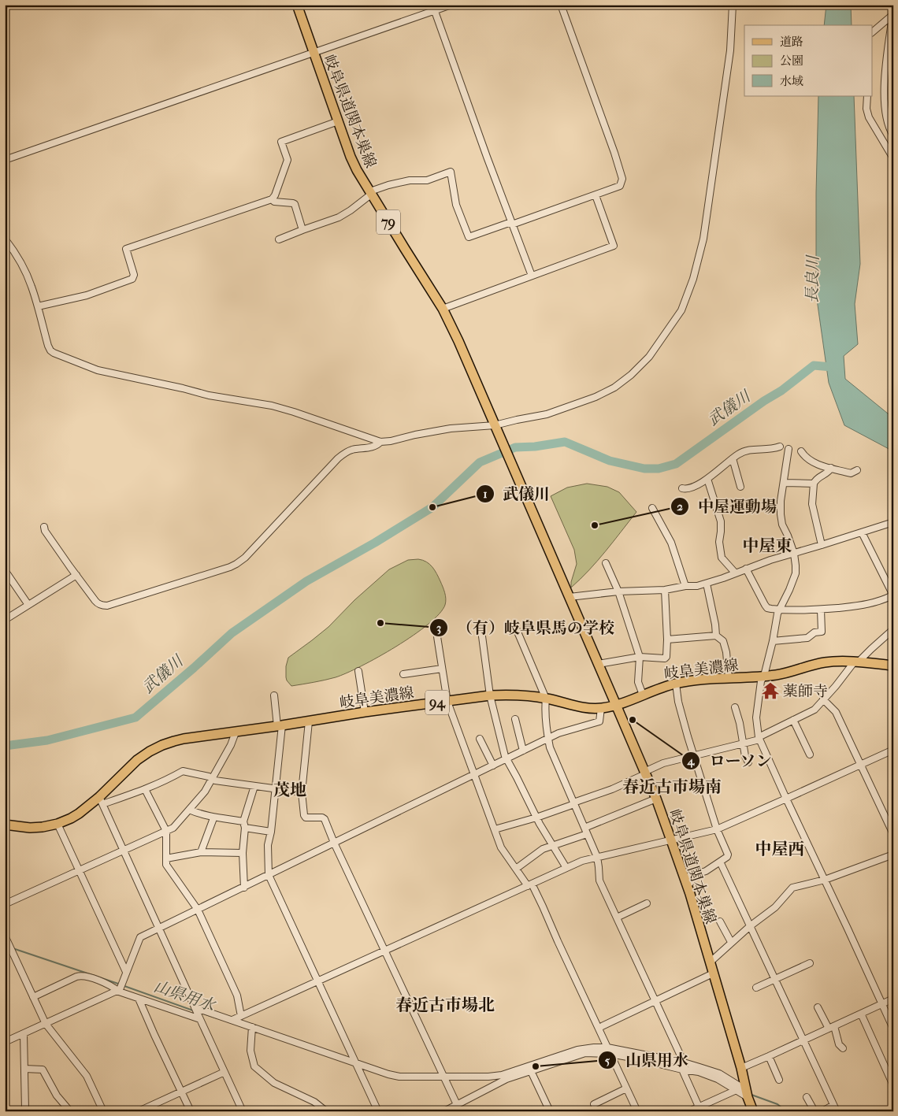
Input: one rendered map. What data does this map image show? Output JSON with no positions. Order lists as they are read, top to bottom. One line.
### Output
{"streets":{"main road":["岐阜県道関本巣線","79","岐阜美濃線","94"]},"crossings":[["岐阜県道関本巣線","岐阜美濃線"]],"districts":["中屋東","春近古市場南","茂地","中屋西","春近古市場北"],"water":["長良川","武儀川","山県用水"],"places":{"other":["武儀川","中屋運動場","（有）岐阜県馬の学校","ローソン","山県用水"],"temple":["薬師寺"]},"legend":["道路","公園","水域"]}
